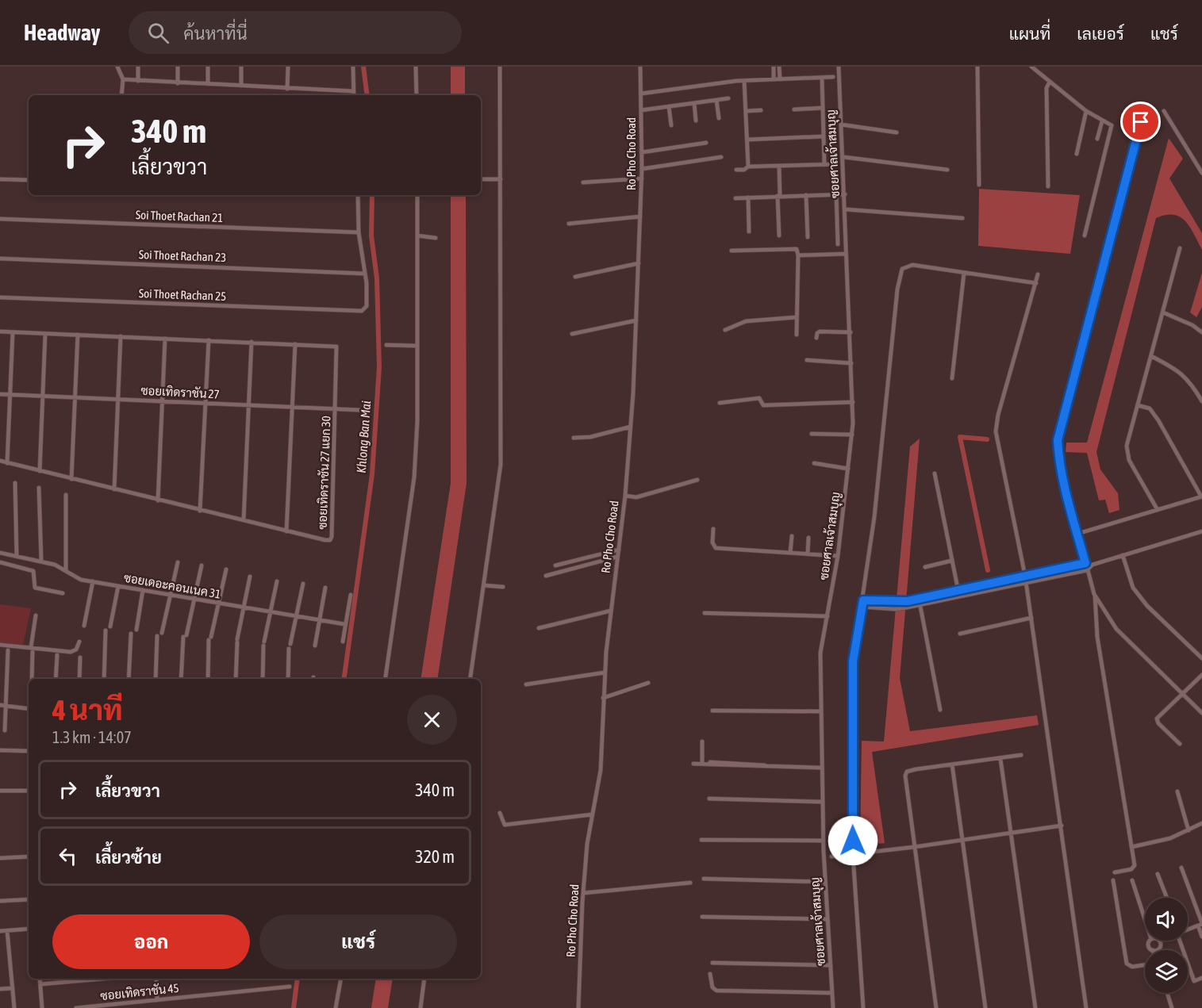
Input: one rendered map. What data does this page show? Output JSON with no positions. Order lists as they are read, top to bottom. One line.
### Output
{"streets":{"street":["Ro Pho Cho Road","ซอยศาลเจ้าสมบุญ","Soi Thoet Rachan 21","Soi Thoet Rachan 23","Soi Thoet Rachan 25","ซอยเทิดราชัน 27","ซอยเทิดราชัน 27 แยก 30","ซอยเดอะคอนเนค 31","ซอยเทิดราชัน 45"]},"crossings":[["Soi Thoet Rachan 23","Soi Thoet Rachan 25"],["ซอยเทิดราชัน 27","ซอยเทิดราชัน 27 แยก 30"]],"water":["Khlong Ban Mai"],"page":{"header":"Headway","search":"ค้นหาที่นี่","nav":["แผนที่","เลเยอร์","แชร์"],"turn":["340 m","เลี้ยวขวา"],"heading":["4 นาที","1.3 km · 14:07"],"list":[{"name":"เลี้ยวขวา","value":"340 m"},{"name":"เลี้ยวซ้าย","value":"320 m"}],"buttons":["ออก","แชร์"]}}
